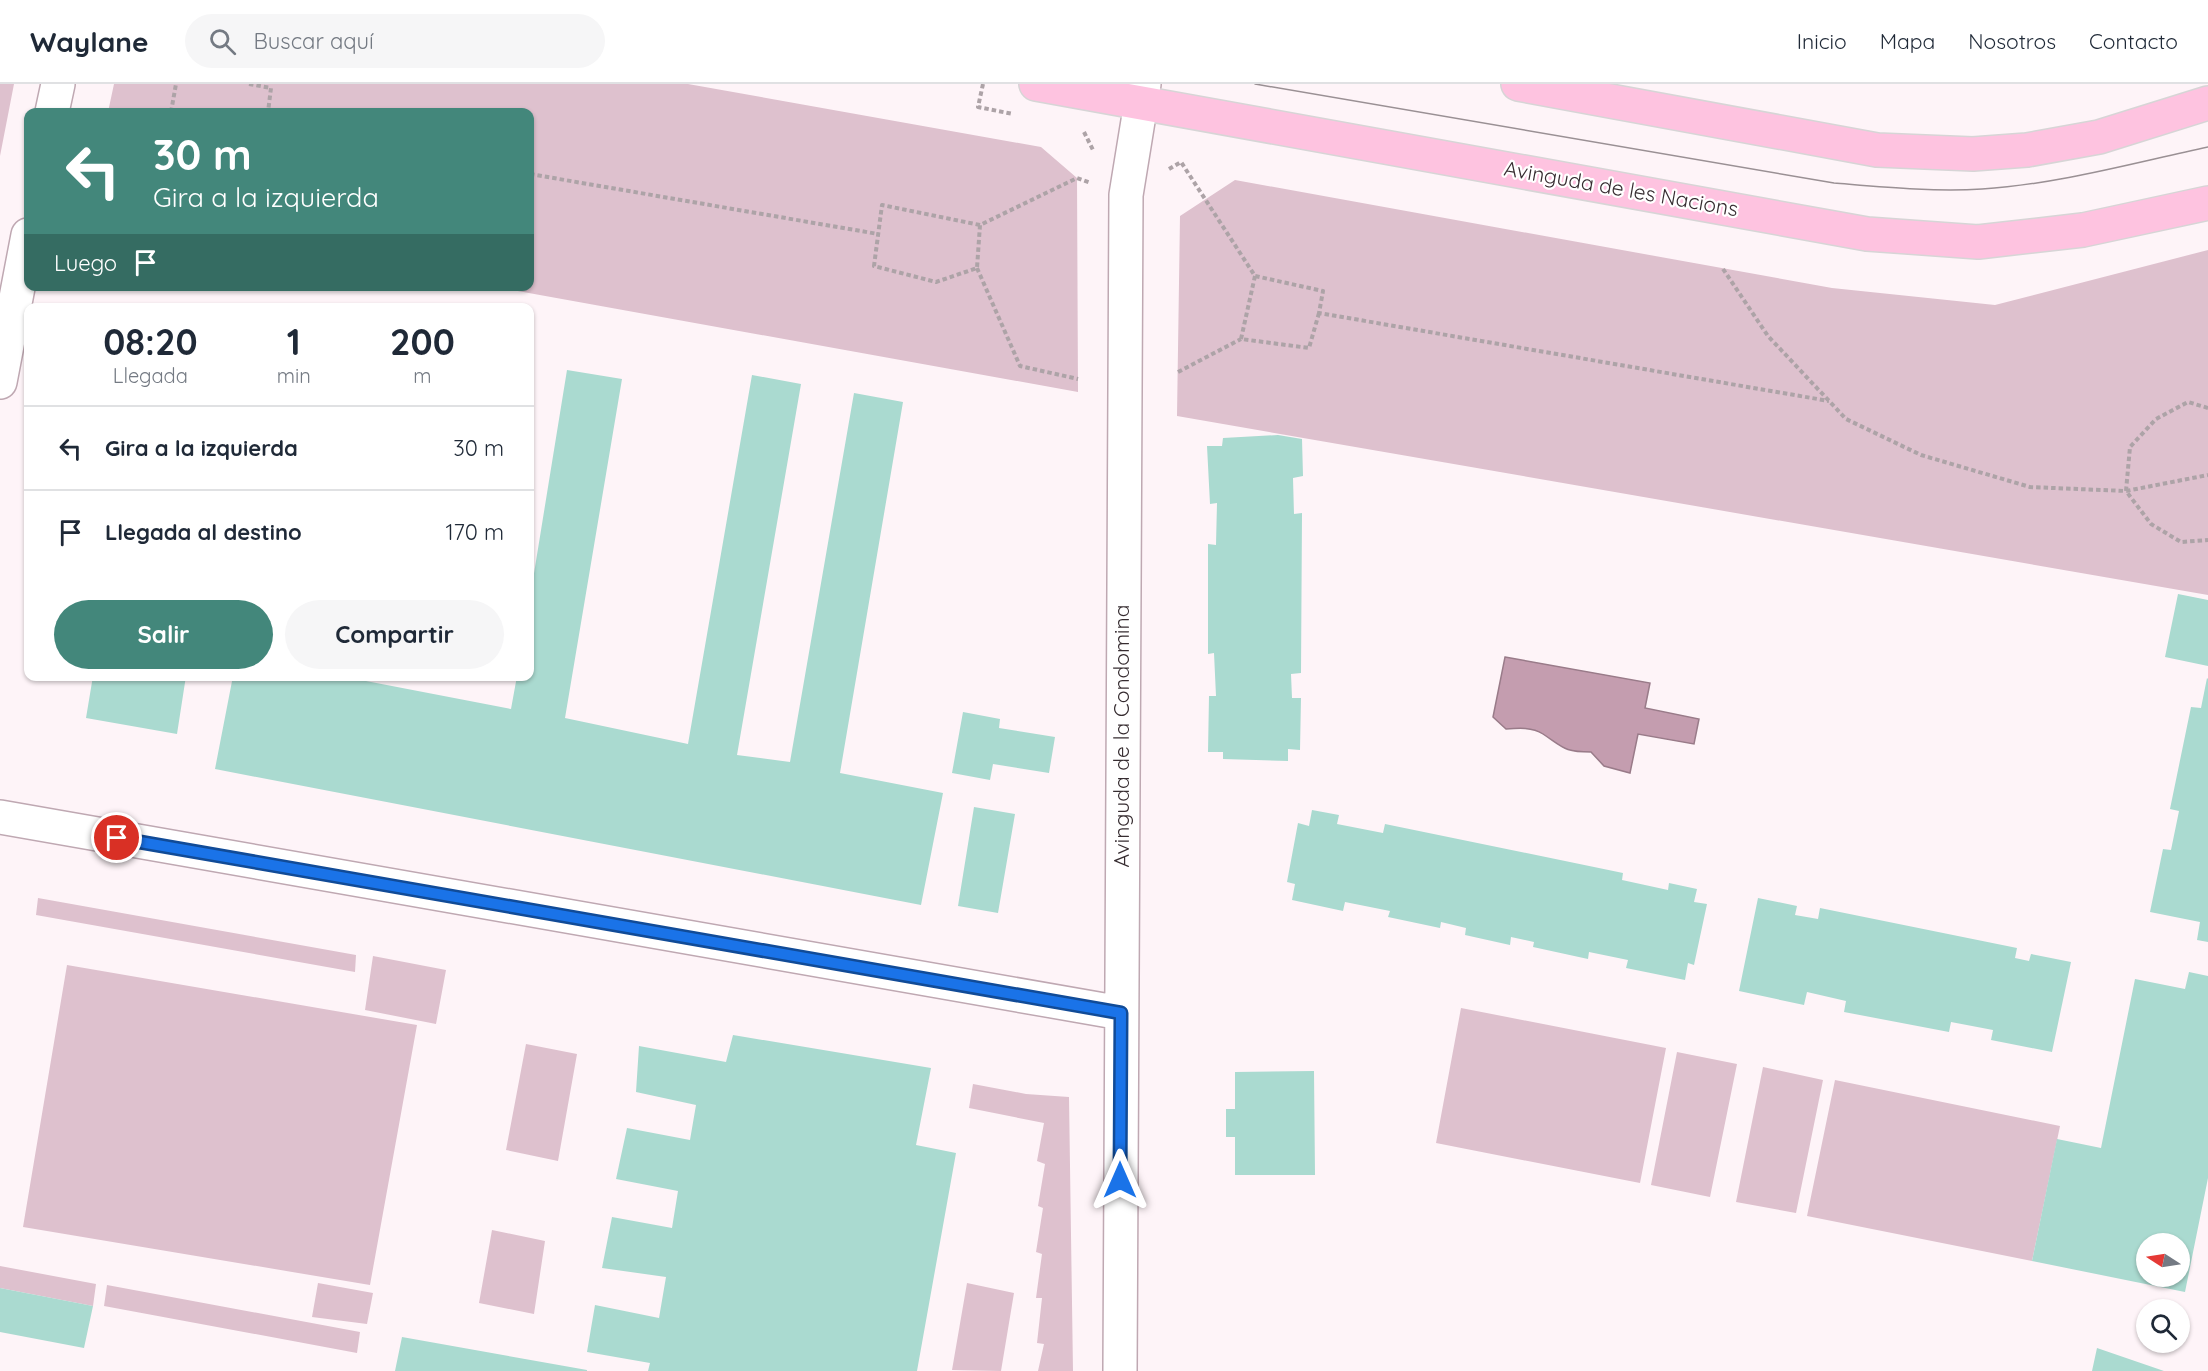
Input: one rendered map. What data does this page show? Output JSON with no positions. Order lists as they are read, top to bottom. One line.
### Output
{"streets":{"main road":["Avinguda de les Nacions"],"street":["Avinguda de la Condomina"]},"crossings":[["Avinguda de les Nacions","Avinguda de la Condomina"]],"north":"left","page":{"header":"Waylane","search":"Buscar aquí","nav":["Inicio","Mapa","Nosotros","Contacto"],"turn":["30 m","Gira a la izquierda"],"then":"Luego","eta":["08:20","Llegada","1","min","200","m"],"list":[{"name":"Gira a la izquierda","value":"30 m"},{"name":"Llegada al destino","value":"170 m"}],"buttons":["Salir","Compartir"]}}
